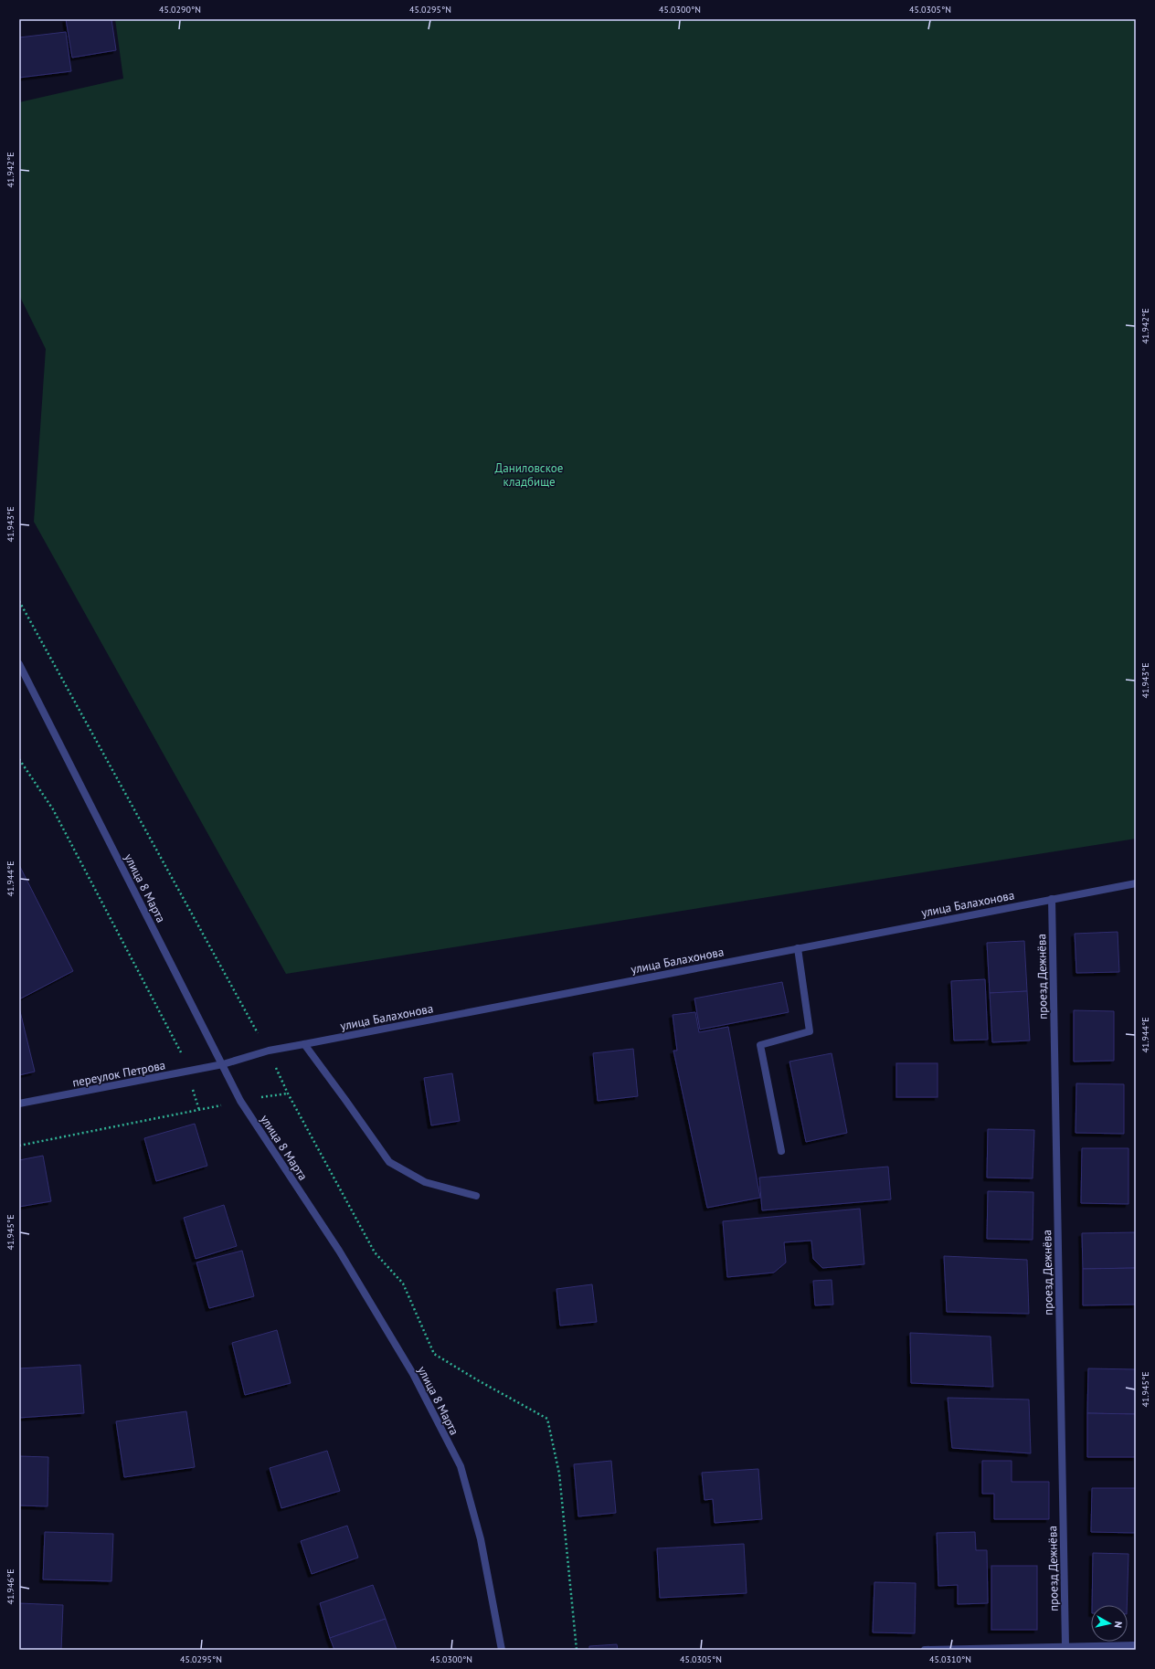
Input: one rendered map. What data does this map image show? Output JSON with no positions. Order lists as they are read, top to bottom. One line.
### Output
{"streets":{"street":["улица 8 Марта","улица Балахонова","проезд Дежнёва","переулок Петрова"]},"crossings":[["улица 8 Марта","улица Балахонова"],["улица 8 Марта","переулок Петрова"],["улица Балахонова","проезд Дежнёва"],["улица Балахонова","переулок Петрова"]],"parks":["Даниловское кладбище"],"north":"right","coordinates":["45.0290°N","45.0295°N","45.0300°N","45.0305°N","41.942°E","41.943°E","41.944°E","41.945°E","41.946°E","45.0310°N"]}
